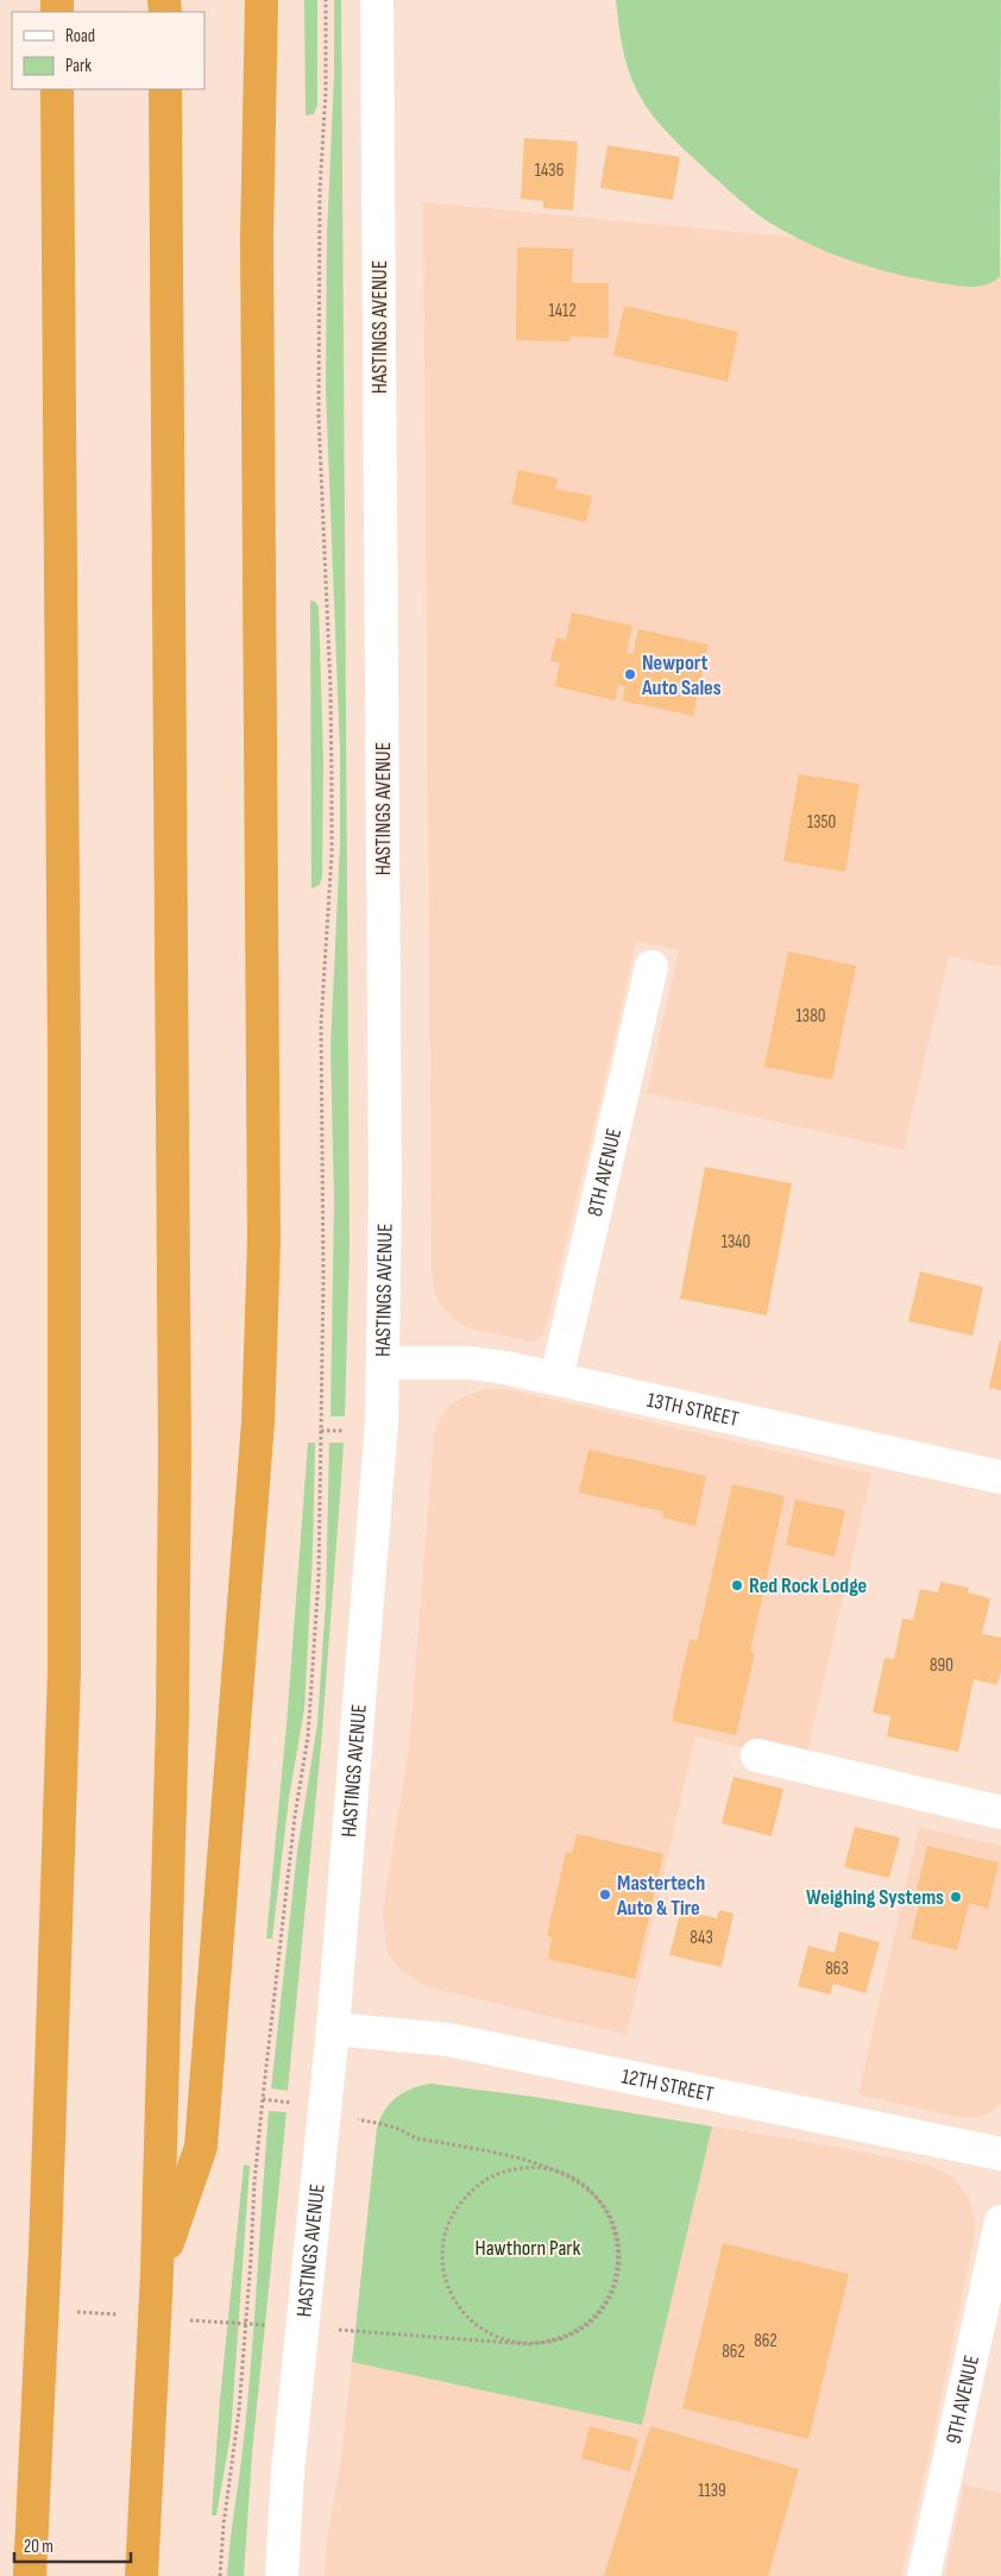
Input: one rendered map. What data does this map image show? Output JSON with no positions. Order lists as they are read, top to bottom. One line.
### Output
{"streets":{"street":["HASTINGS AVENUE","8TH AVENUE","13TH STREET","12TH STREET","9TH AVENUE"]},"crossings":[["HASTINGS AVENUE","13TH STREET"],["HASTINGS AVENUE","12TH STREET"],["8TH AVENUE","13TH STREET"]],"parks":["Hawthorn Park"],"places":["Newport Auto Sales","Red Rock Lodge","Mastertech Auto & Tire","Weighing Systems"],"house_numbers":["1436","1412","1350","1380","1340","890","843","863","862","862","1139"],"legend":["Road","Park"],"scale_bar":"20 m"}
